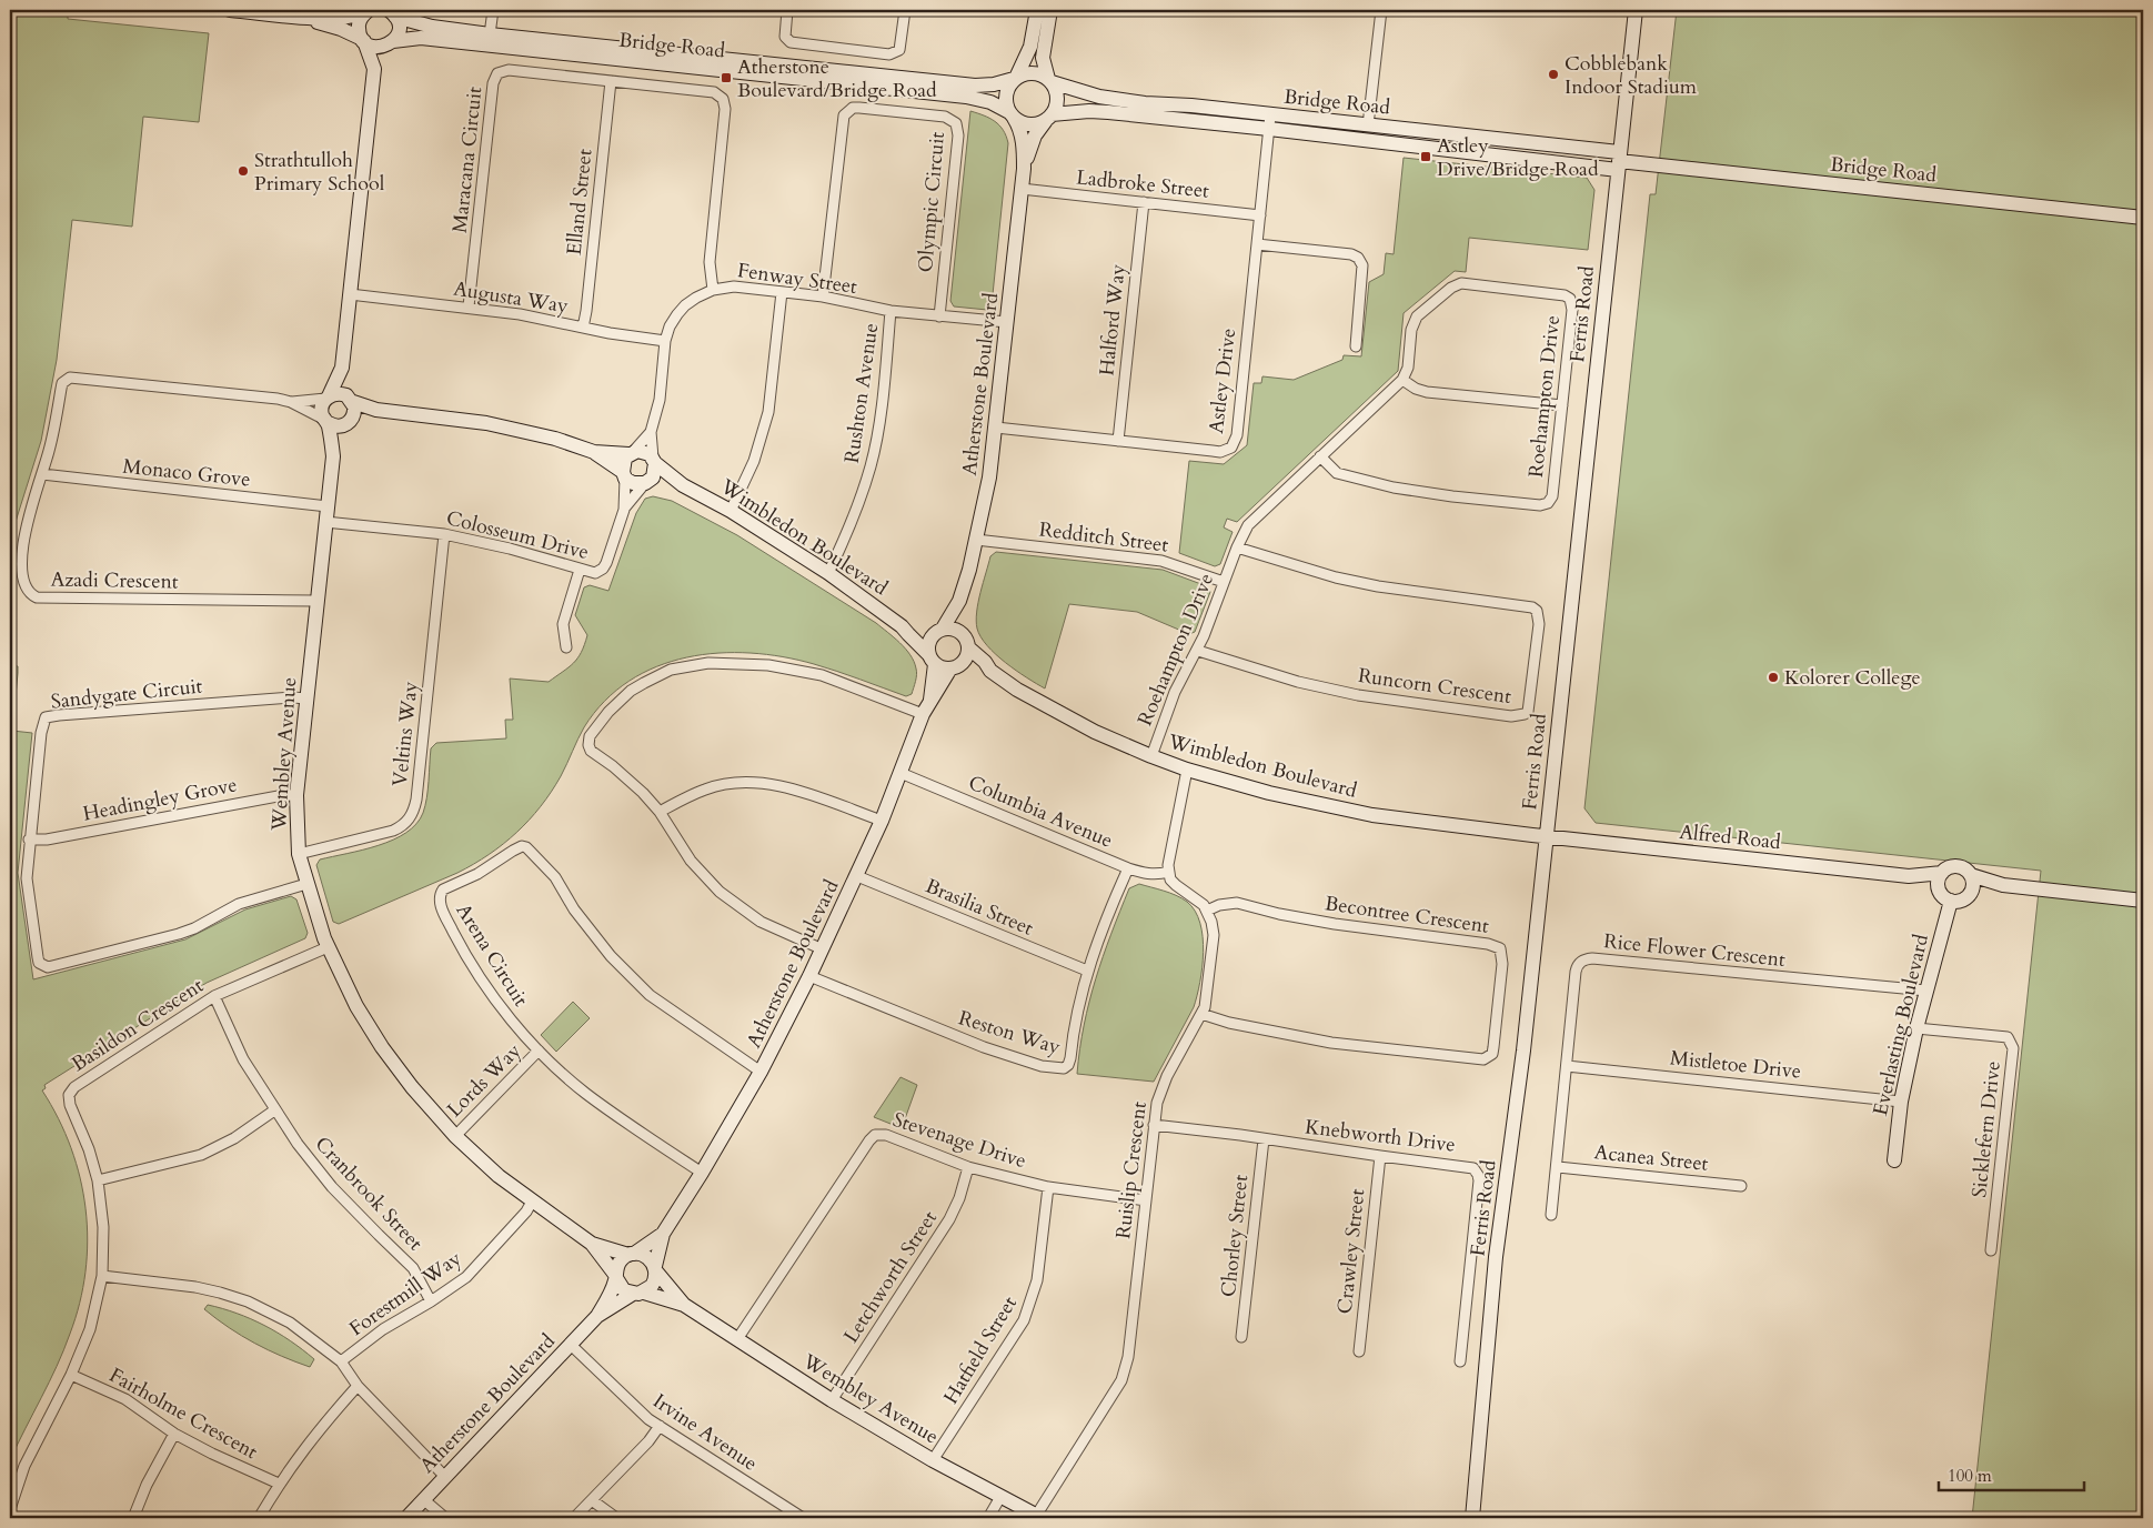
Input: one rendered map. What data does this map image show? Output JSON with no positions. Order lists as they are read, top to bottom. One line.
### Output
{"streets":{"street":["Bridge Road","Maracana Circuit","Ladbroke Street","Elland Street","Olympic Circuit","Fenway Street","Augusta Way","Ferris Road","Halford Way","Astley Drive","Atherstone Boulevard","Rushton Avenue","Roehampton Drive","Monaco Grove","Colosseum Drive","Wimbledon Boulevard","Redditch Street","Azadi Crescent","Runcorn Crescent","Sandygate Circuit","Veltins Way","Wembley Avenue","Headingley Grove","Columbia Avenue","Alfred Road","Brasilia Street","Becontree Crescent","Rice Flower Crescent","Arena Circuit","Basildon Crescent","Everlasting Boulevard","Reston Way","Mistletoe Drive","Lords Way","Sicklefern Drive","Knebworth Drive","Stevenage Drive","Acanea Street","Ruislip Crescent","Cranbrook Street","Chorley Street","Crawley Street","Letchworth Street","Forestmill Way","Hatfield Street","Fairholme Crescent","Irvine Avenue"]},"crossings":[["Bridge Road","Ferris Road"],["Bridge Road","Astley Drive"],["Bridge Road","Atherstone Boulevard"],["Maracana Circuit","Elland Street"],["Maracana Circuit","Fenway Street"],["Maracana Circuit","Augusta Way"],["Ladbroke Street","Halford Way"],["Ladbroke Street","Astley Drive"],["Ladbroke Street","Atherstone Boulevard"],["Elland Street","Augusta Way"],["Olympic Circuit","Fenway Street"],["Fenway Street","Augusta Way"],["Fenway Street","Atherstone Boulevard"],["Fenway Street","Rushton Avenue"],["Fenway Street","Colosseum Drive"],["Fenway Street","Wimbledon Boulevard"],["Ferris Road","Wimbledon Boulevard"],["Ferris Road","Alfred Road"],["Halford Way","Astley Drive"],["Astley Drive","Atherstone Boulevard"],["Atherstone Boulevard","Wimbledon Boulevard"],["Atherstone Boulevard","Redditch Street"],["Atherstone Boulevard","Wembley Avenue"],["Atherstone Boulevard","Columbia Avenue"],["Atherstone Boulevard","Brasilia Street"],["Atherstone Boulevard","Arena Circuit"],["Atherstone Boulevard","Reston Way"],["Atherstone Boulevard","Irvine Avenue"],["Rushton Avenue","Wimbledon Boulevard"],["Roehampton Drive","Wimbledon Boulevard"],["Roehampton Drive","Redditch Street"],["Roehampton Drive","Runcorn Crescent"],["Monaco Grove","Azadi Crescent"],["Monaco Grove","Wembley Avenue"],["Colosseum Drive","Wimbledon Boulevard"],["Colosseum Drive","Veltins Way"],["Colosseum Drive","Wembley Avenue"],["Wimbledon Boulevard","Alfred Road"],["Azadi Crescent","Wembley Avenue"],["Sandygate Circuit","Wembley Avenue"],["Sandygate Circuit","Headingley Grove"],["Veltins Way","Wembley Avenue"],["Wembley Avenue","Headingley Grove"],["Wembley Avenue","Basildon Crescent"],["Wembley Avenue","Lords Way"],["Wembley Avenue","Stevenage Drive"],["Wembley Avenue","Ruislip Crescent"],["Wembley Avenue","Letchworth Street"],["Wembley Avenue","Forestmill Way"],["Wembley Avenue","Hatfield Street"],["Columbia Avenue","Reston Way"],["Alfred Road","Everlasting Boulevard"],["Brasilia Street","Reston Way"],["Becontree Crescent","Ruislip Crescent"],["Rice Flower Crescent","Everlasting Boulevard"],["Rice Flower Crescent","Mistletoe Drive"],["Rice Flower Crescent","Acanea Street"],["Arena Circuit","Lords Way"],["Basildon Crescent","Cranbrook Street"],["Basildon Crescent","Fairholme Crescent"],["Everlasting Boulevard","Mistletoe Drive"],["Everlasting Boulevard","Sicklefern Drive"],["Knebworth Drive","Ruislip Crescent"],["Knebworth Drive","Chorley Street"],["Knebworth Drive","Crawley Street"],["Stevenage Drive","Ruislip Crescent"],["Stevenage Drive","Letchworth Street"],["Stevenage Drive","Hatfield Street"],["Cranbrook Street","Forestmill Way"]],"places":{"other":["Cobblebank Indoor Stadium","Strathtulloh Primary School","Kolorer College"],"transit":["Atherstone Boulevard/Bridge Road","Astley Drive/Bridge Road"]},"scale_bar":"100 m"}
